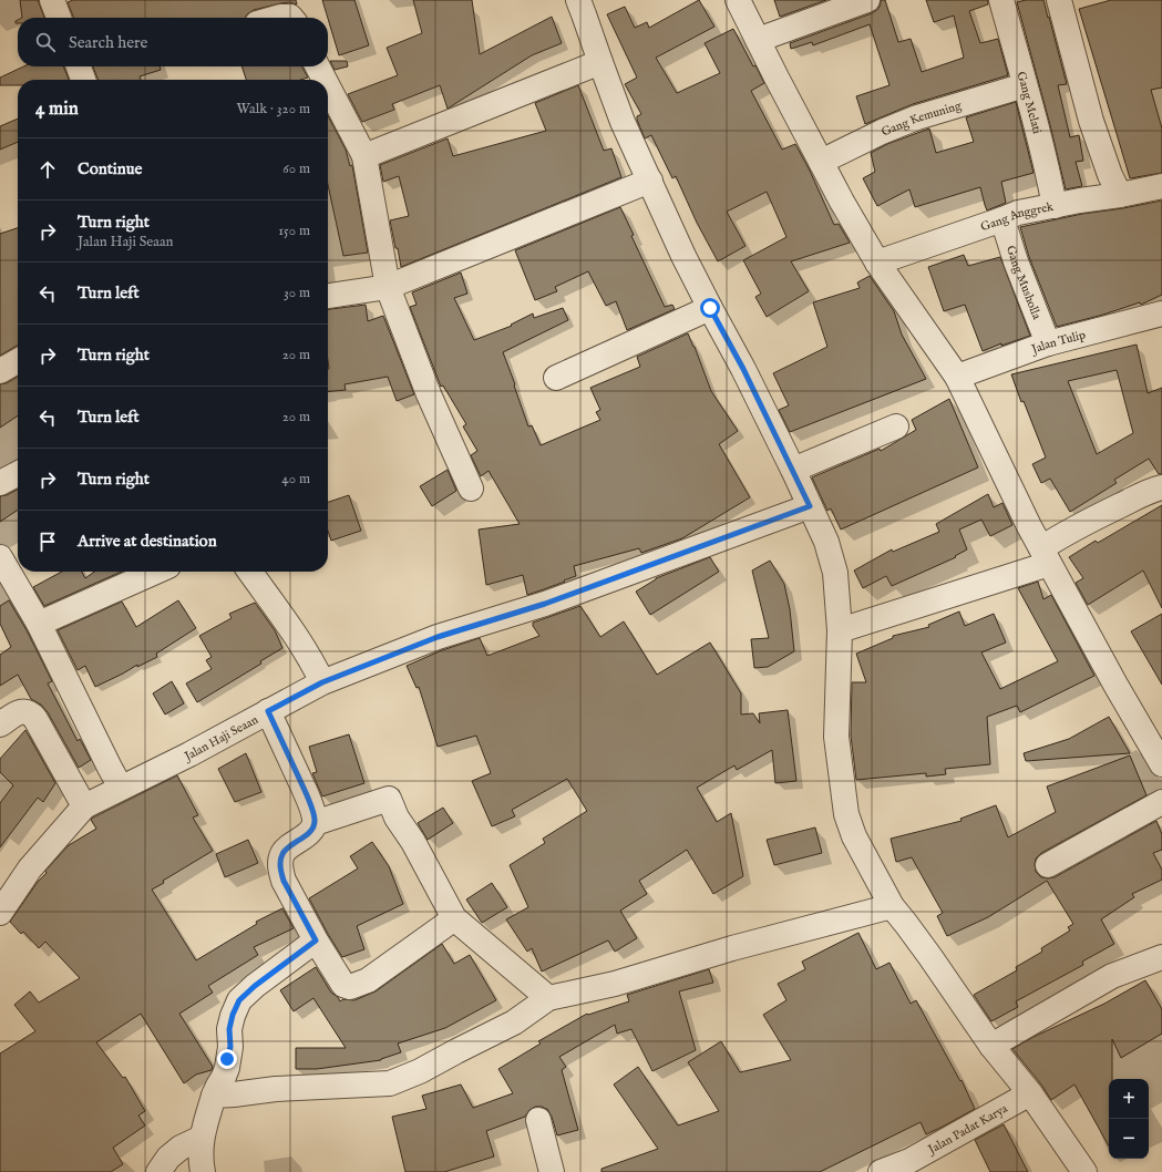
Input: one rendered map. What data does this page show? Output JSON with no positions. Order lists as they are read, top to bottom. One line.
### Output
{"streets":{"street":["Gang Melati","Gang Kemuning","Gang Anggrek","Gang Musholla","Jalan Tulip","Jalan Haji Seaan","Jalan Padat Karya"]},"crossings":[["Gang Melati","Gang Kemuning"],["Gang Melati","Gang Anggrek"],["Gang Anggrek","Gang Musholla"],["Gang Musholla","Jalan Tulip"]],"page":{"search":"Search here","heading":["4 min","Walk · 320 m"],"list":[["Continue","60 m"],["Turn right","Jalan Haji Seaan","150 m"],["Turn left","30 m"],["Turn right","20 m"],["Turn left","20 m"],["Turn right","40 m"],"Arrive at destination"],"map_buttons":["+","−"]}}
